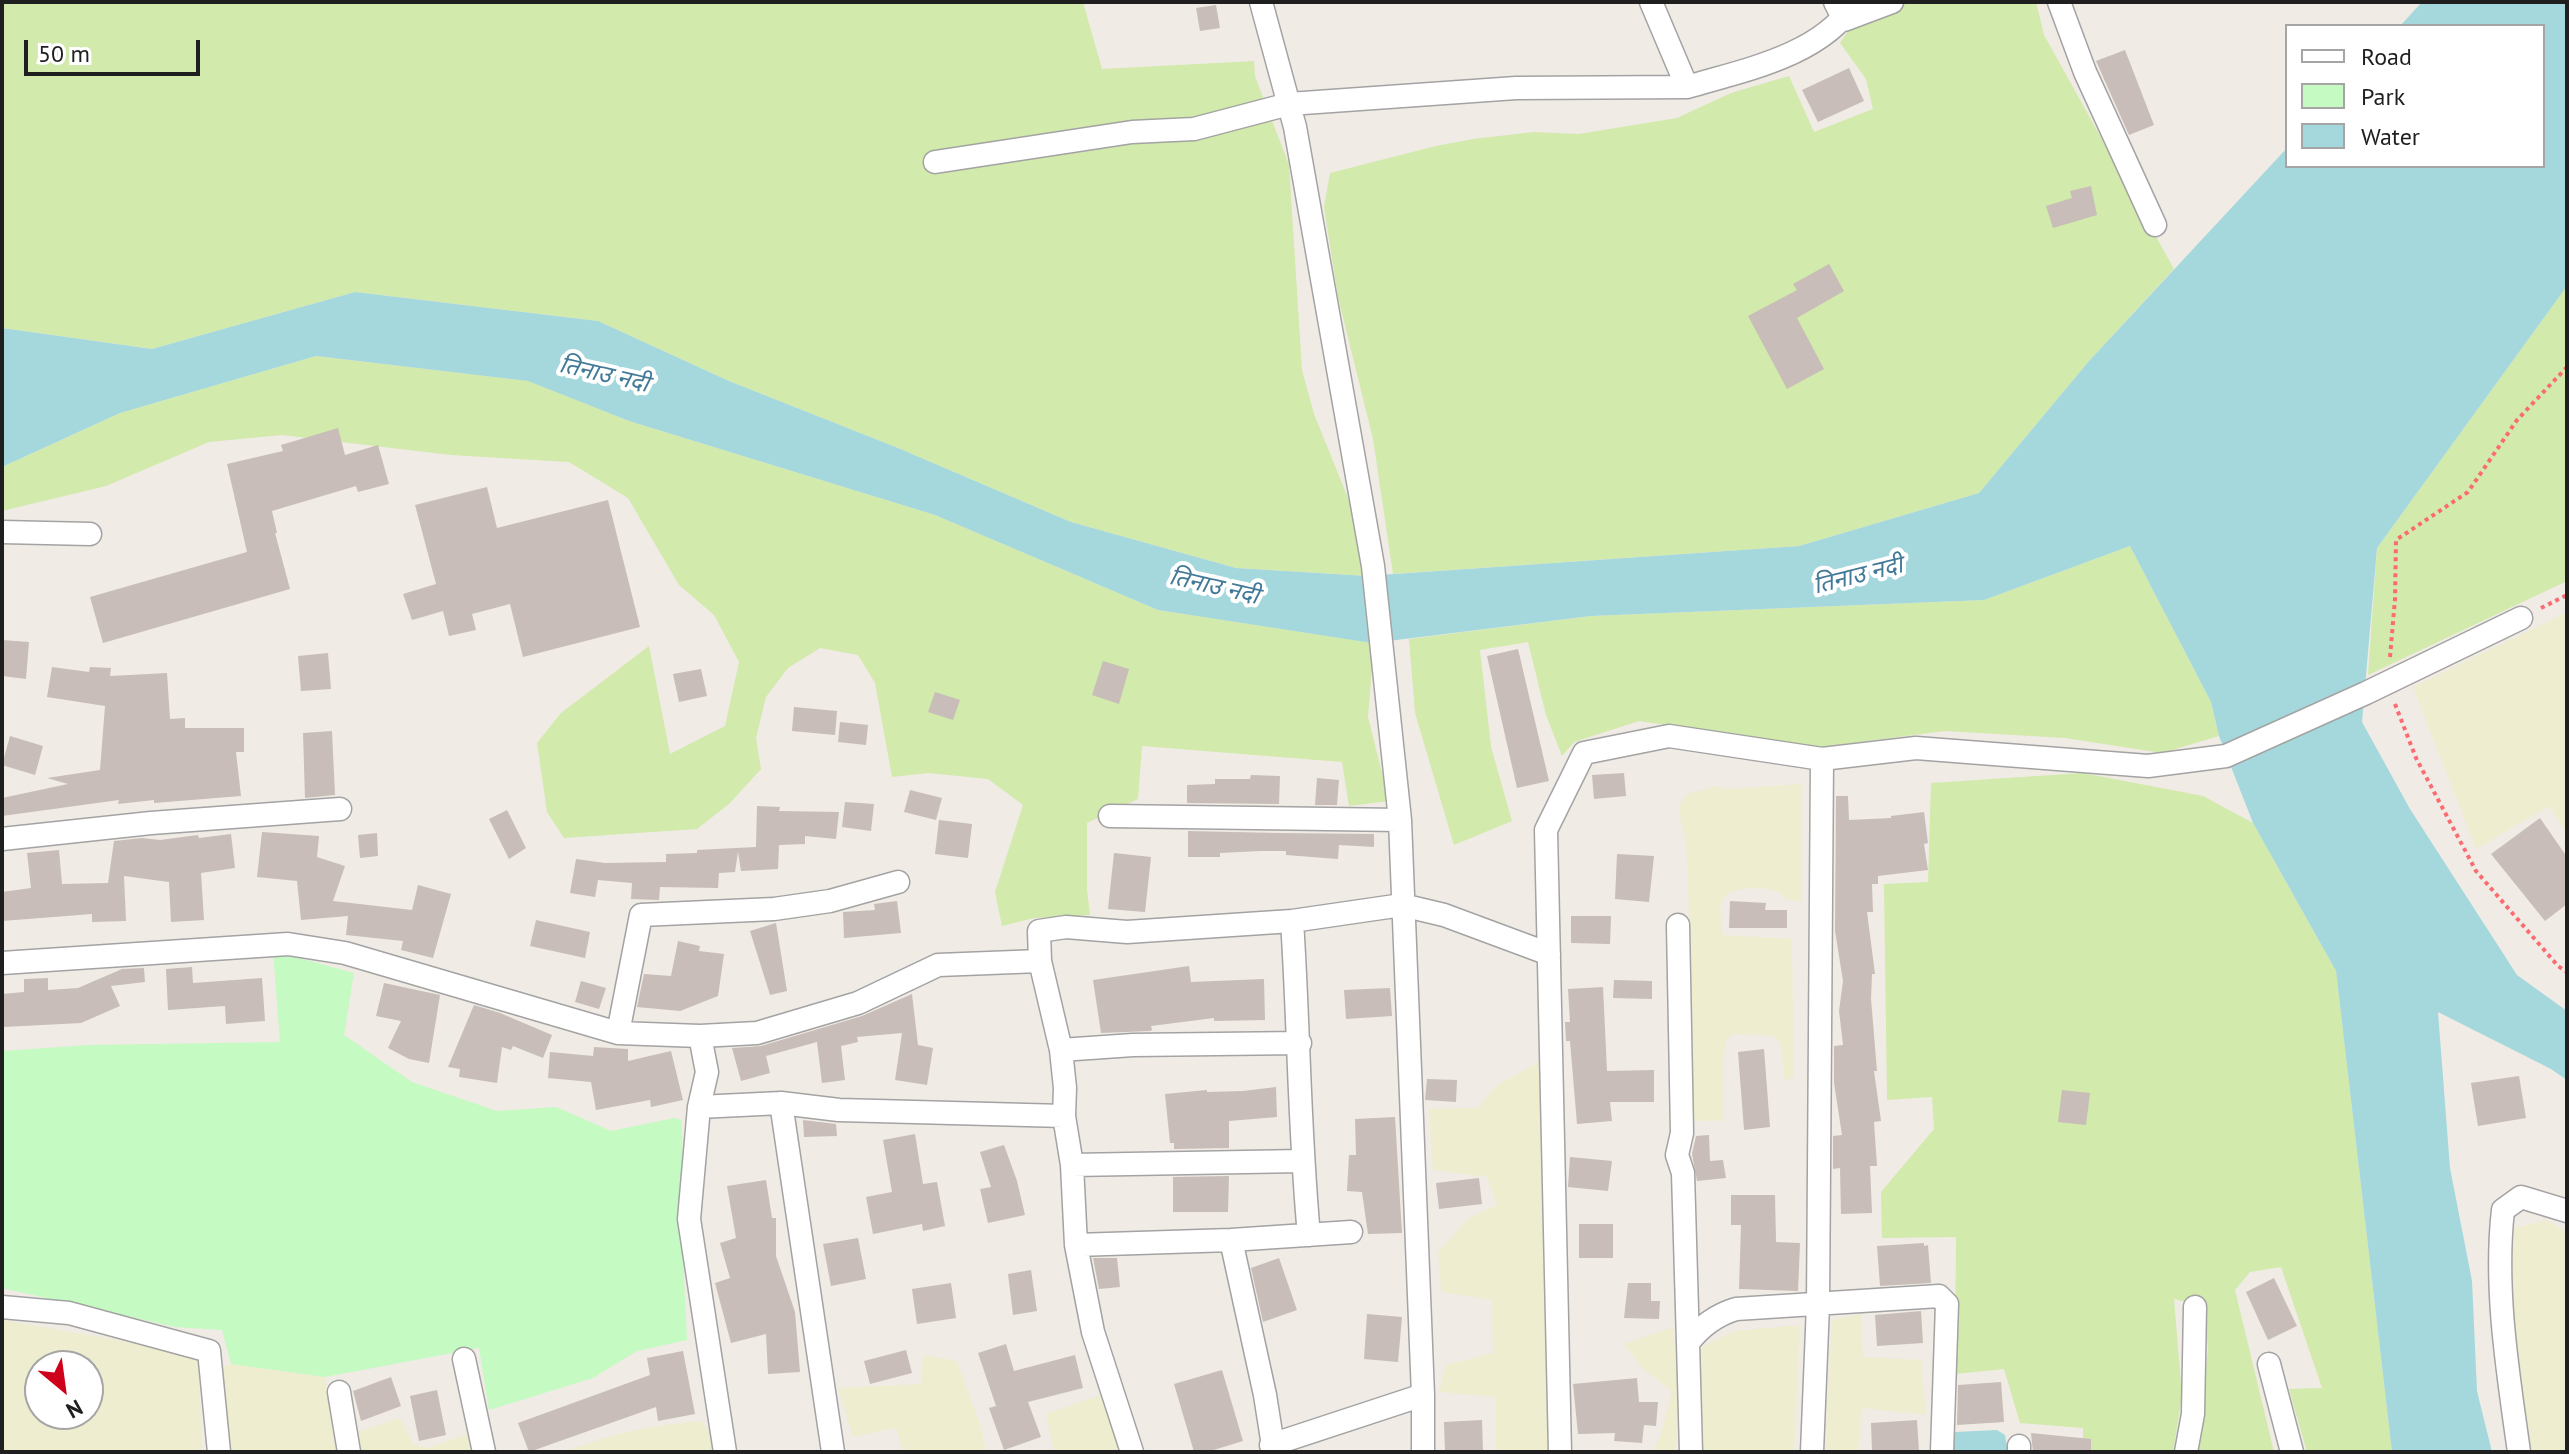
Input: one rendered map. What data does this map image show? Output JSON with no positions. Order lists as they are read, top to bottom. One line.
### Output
{"water":["तिनाउ नदी"],"legend":["Road","Park","Water"],"scale_bar":"50 m","north":"bottom right"}
